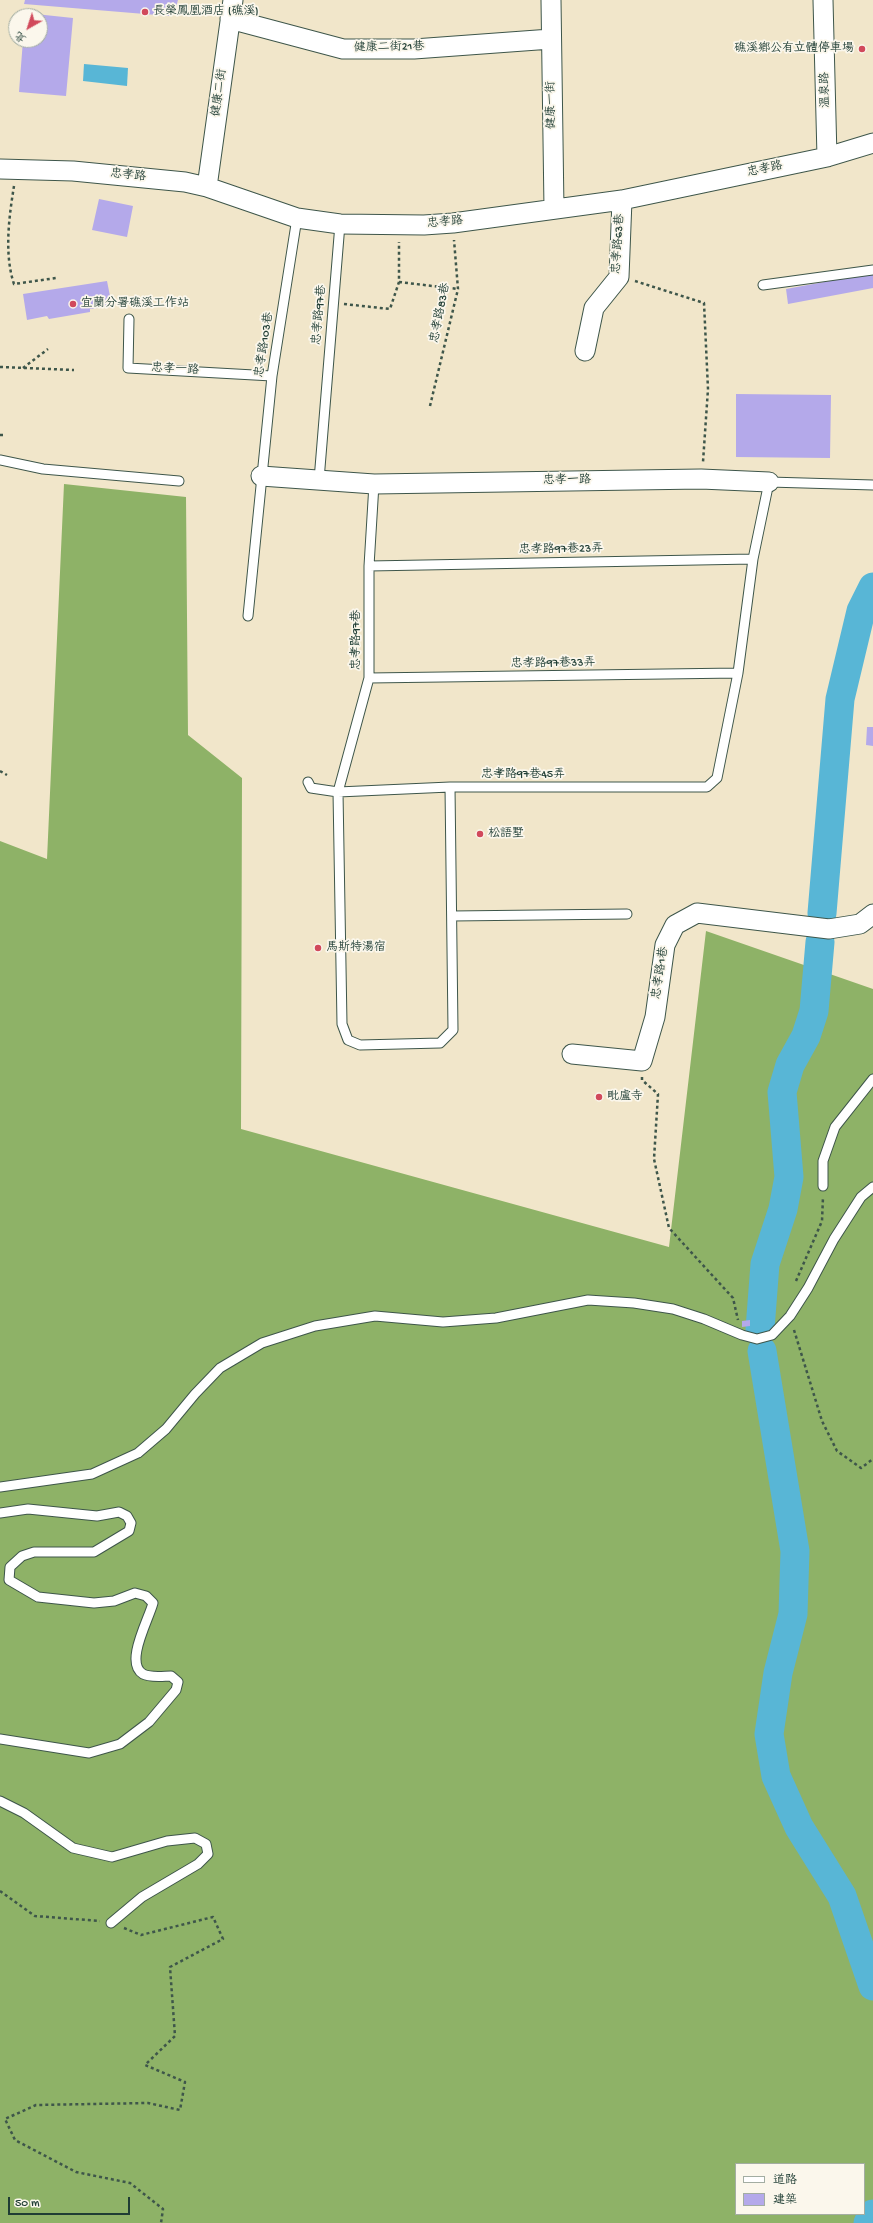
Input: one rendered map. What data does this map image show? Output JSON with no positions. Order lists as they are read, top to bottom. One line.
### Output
{"streets":{"street":["健康二街21巷","溫泉路","健康二街","健康一街","忠孝路","忠孝路63巷","忠孝一路","忠孝路1巷"],"lane":["忠孝路97巷","忠孝路103巷","忠孝路97巷23弄","忠孝路97巷33弄","忠孝路97巷45弄"],"path":["忠孝路83巷"]},"crossings":[["健康二街21巷","健康二街"],["健康二街21巷","健康一街"],["溫泉路","忠孝路"],["健康二街","忠孝路"],["健康一街","忠孝路"],["忠孝路","忠孝路63巷"],["忠孝路","忠孝路83巷"],["忠孝路","忠孝路97巷"],["忠孝路","忠孝路103巷"],["忠孝路97巷","忠孝一路"],["忠孝路97巷","忠孝路97巷23弄"],["忠孝路97巷","忠孝路97巷33弄"],["忠孝路97巷","忠孝路97巷45弄"],["忠孝路103巷","忠孝一路"],["忠孝路97巷33弄","忠孝路97巷45弄"]],"places":["長榮鳳凰酒店 (礁溪)","礁溪鄉公有立體停車場","宜蘭分署礁溪工作站","松語墅","馬斯特湯宿","毗盧寺"],"legend":["道路","建築"],"scale_bar":"50 m","north":"bottom left"}
